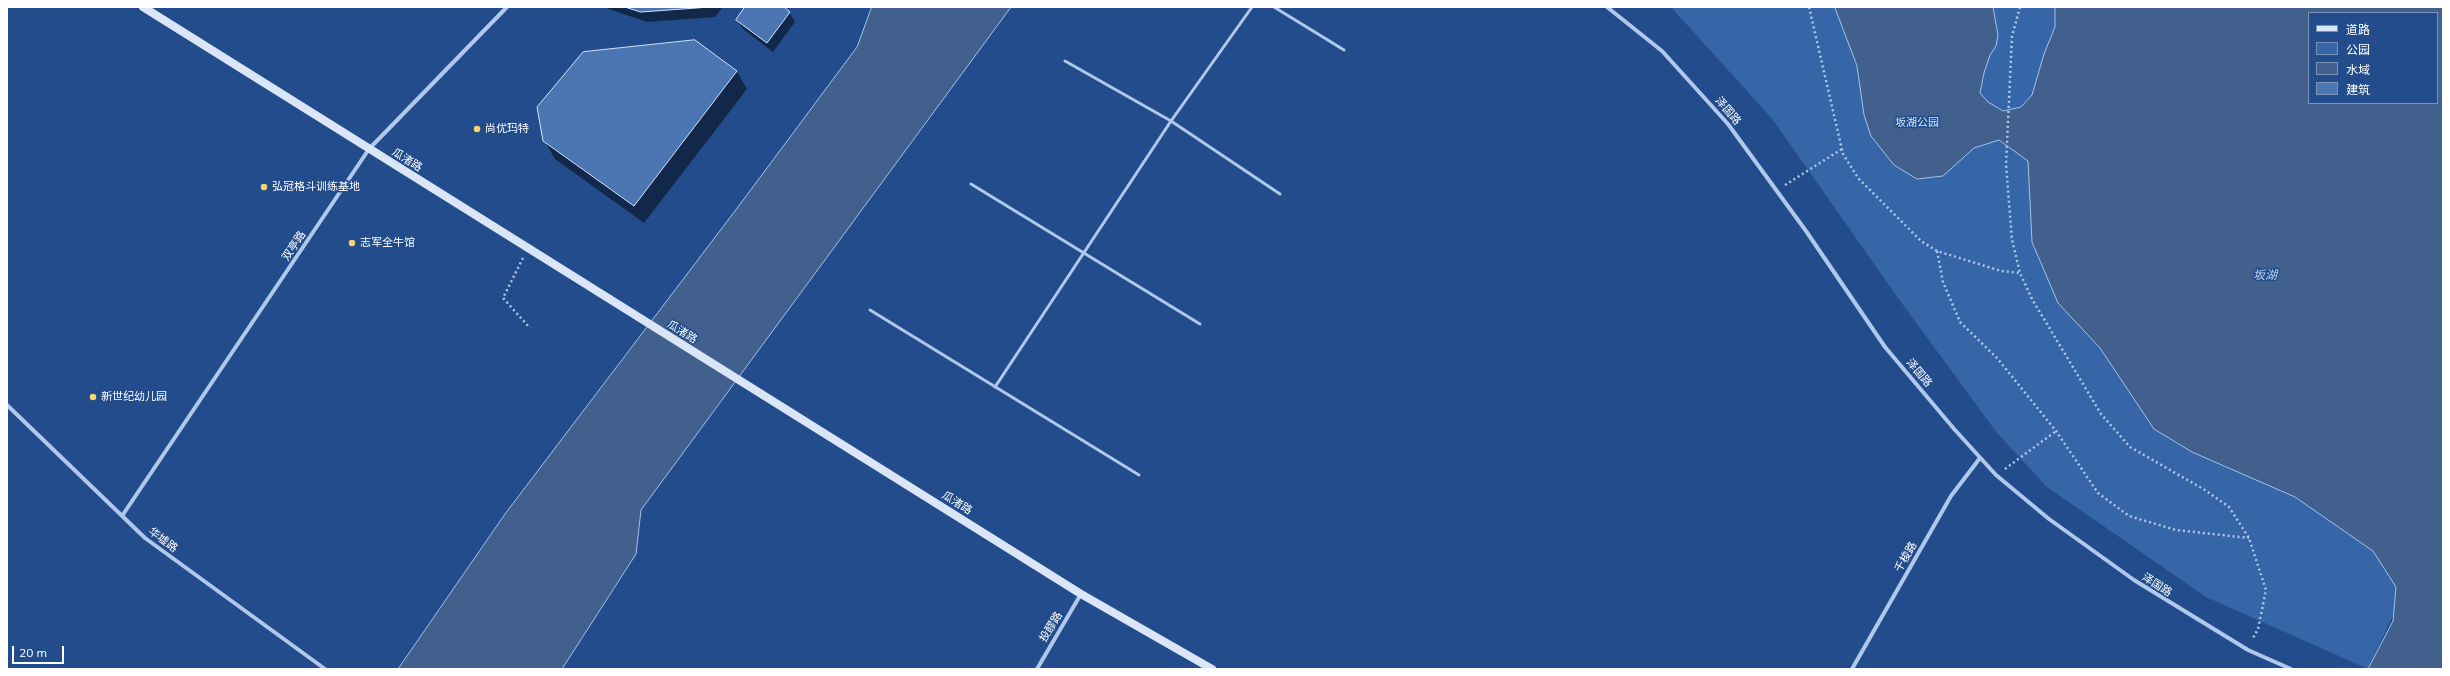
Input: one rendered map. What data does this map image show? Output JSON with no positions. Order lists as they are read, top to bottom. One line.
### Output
{"streets":{"street":["泽国路","瓜渚路","双亭路","华墟路","千梭路","投醪路"]},"crossings":[["泽国路","千梭路"],["瓜渚路","双亭路"],["瓜渚路","投醪路"],["双亭路","华墟路"]],"water":["坂湖"],"parks":["坂湖公园"],"places":["尚优玛特","弘冠格斗训练基地","志军全牛馆","新世纪幼儿园"],"legend":["道路","公园","水域","建筑"],"scale_bar":"20 m"}
